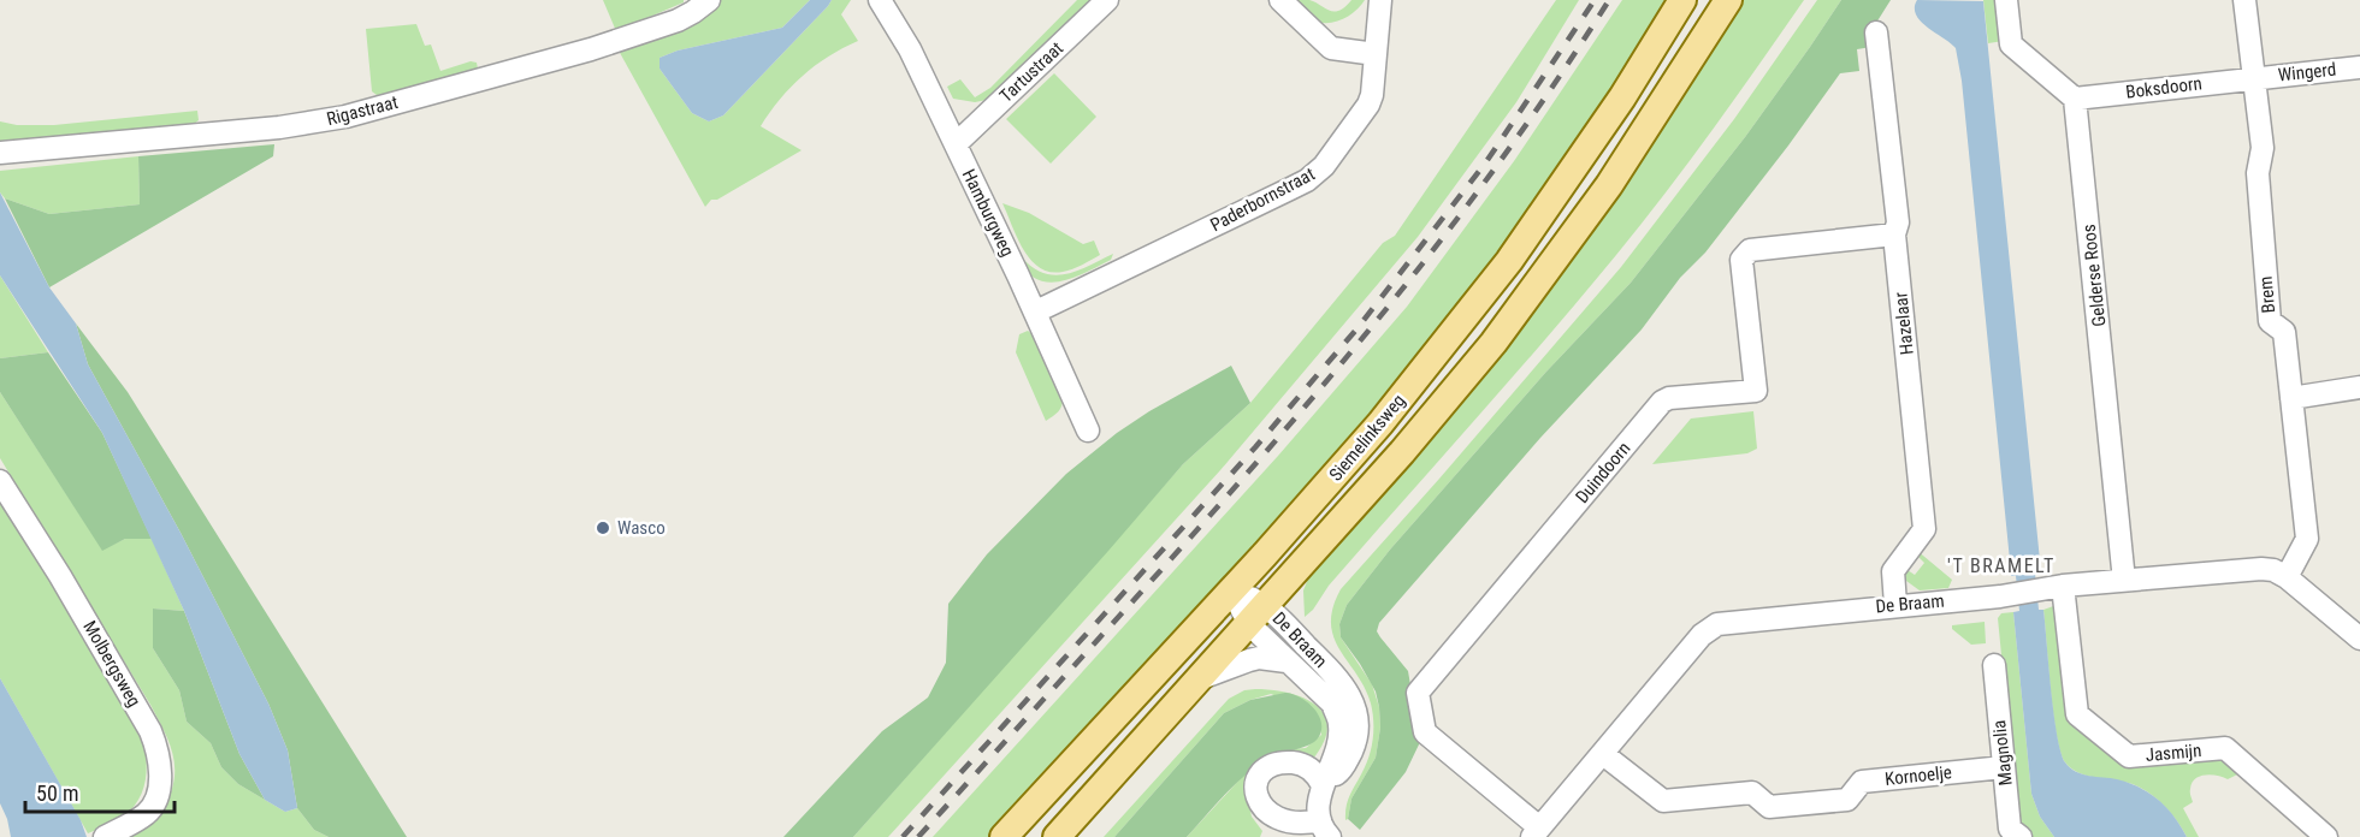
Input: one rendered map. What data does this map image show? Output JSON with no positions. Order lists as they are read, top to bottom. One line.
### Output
{"streets":{"main road":["Siemelinksweg"],"street":["Tartustraat","Wingerd","Boksdoorn","Rigastraat","Paderbornstraat","Hamburgweg","Gelderse Roos","Brem","Hazelaar","Duindoorn","De Braam","Molbergsweg","Magnolia","Jasmijn","Kornoelje"]},"crossings":[["Tartustraat","Hamburgweg"],["Wingerd","Boksdoorn"],["Wingerd","Brem"],["Boksdoorn","Gelderse Roos"],["Boksdoorn","Brem"],["Paderbornstraat","Hamburgweg"],["Gelderse Roos","De Braam"],["Brem","De Braam"],["Hazelaar","Duindoorn"],["Hazelaar","De Braam"],["Siemelinksweg","De Braam"],["Duindoorn","De Braam"],["De Braam","Jasmijn"],["De Braam","Kornoelje"],["Magnolia","Kornoelje"]],"districts":["'T BRAMELT"],"places":["Wasco"],"scale_bar":"50 m"}
